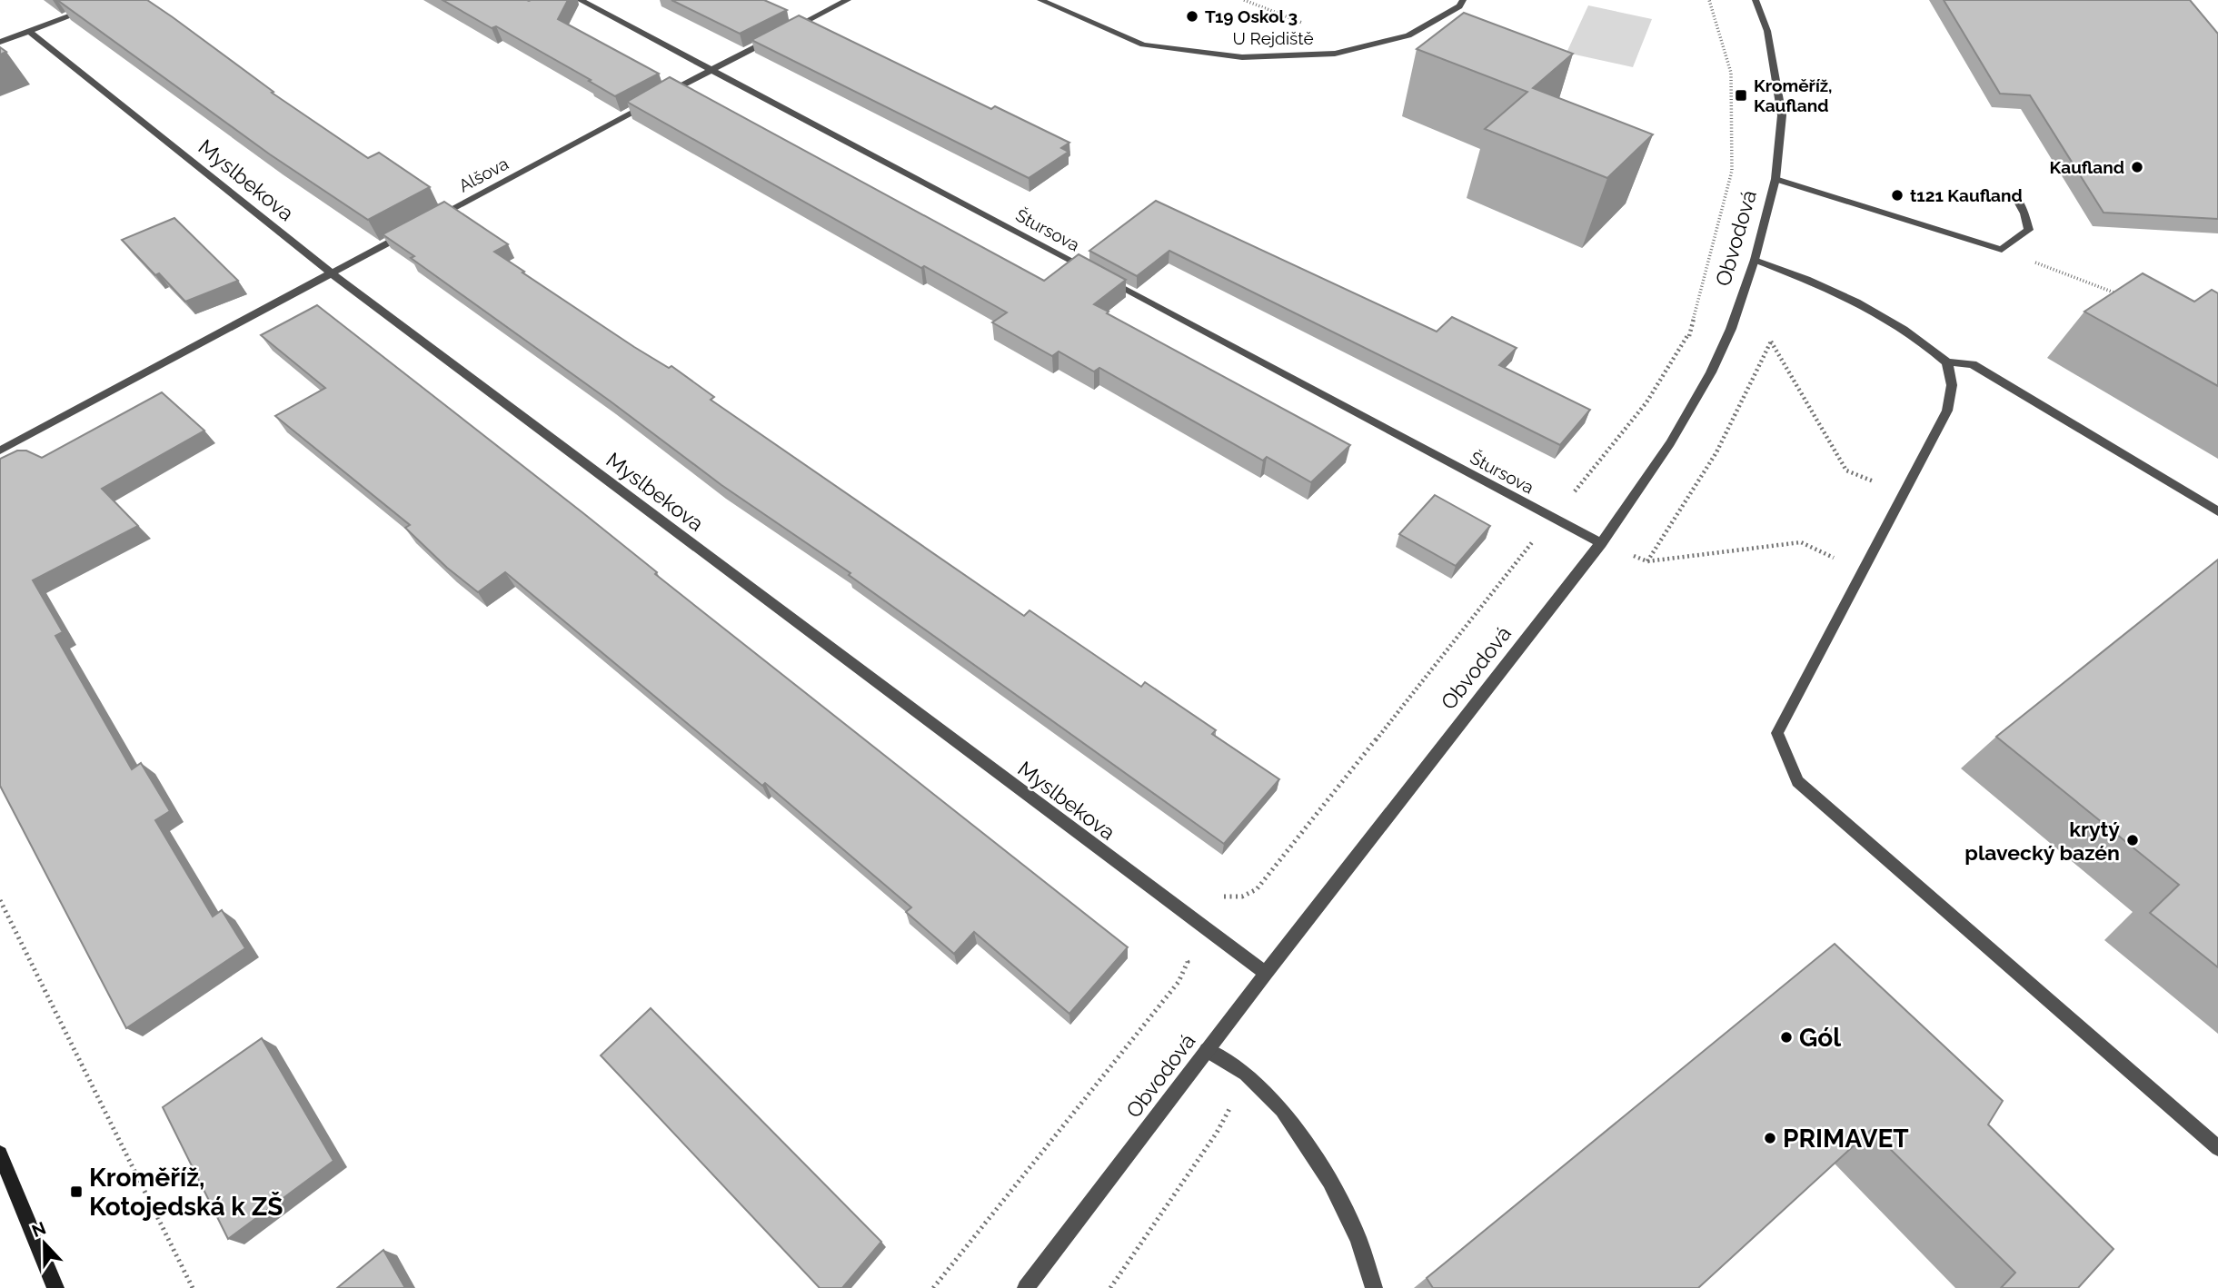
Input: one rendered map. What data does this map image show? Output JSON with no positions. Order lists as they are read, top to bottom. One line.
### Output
{"streets":{"street":["U Rejdiště","Alšova","Myslbekova","Štursova","Obvodová"]},"crossings":[["Alšova","Štursova"],["Myslbekova","Obvodová"],["Štursova","Obvodová"]],"places":{"other":["T19 Oskol 3","Kaufland","t121 Kaufland","krytý plavecký bazén","Gól","PRIMAVET"],"transit":["Kroměříž, Kaufland","Kroměříž, Kotojedská k ZŠ"]},"north":"top"}
